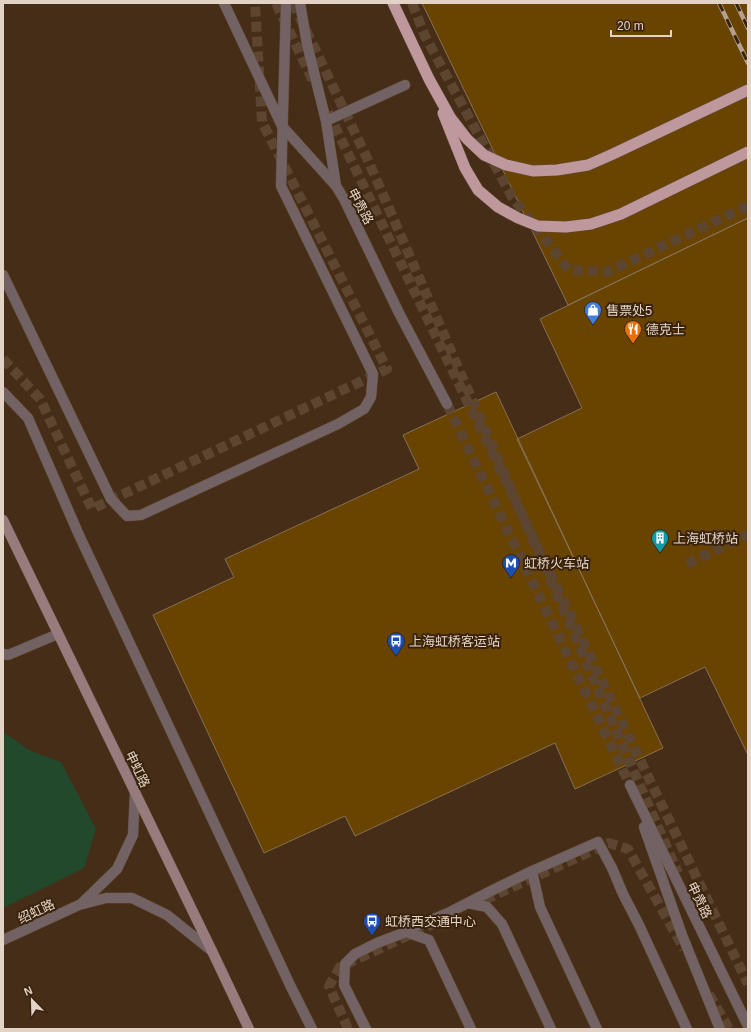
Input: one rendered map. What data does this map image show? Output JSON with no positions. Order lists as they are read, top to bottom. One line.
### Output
{"streets":{"main road":["申虹路"],"street":["申贵路","绍虹路"]},"places":{"shop":["售票处5"],"restaurant":["德克士"],"building":["上海虹桥站"],"metro station":["虹桥火车站"],"bus stop":["上海虹桥客运站","虹桥西交通中心"]},"scale_bar":"20 m","north":"top left"}
